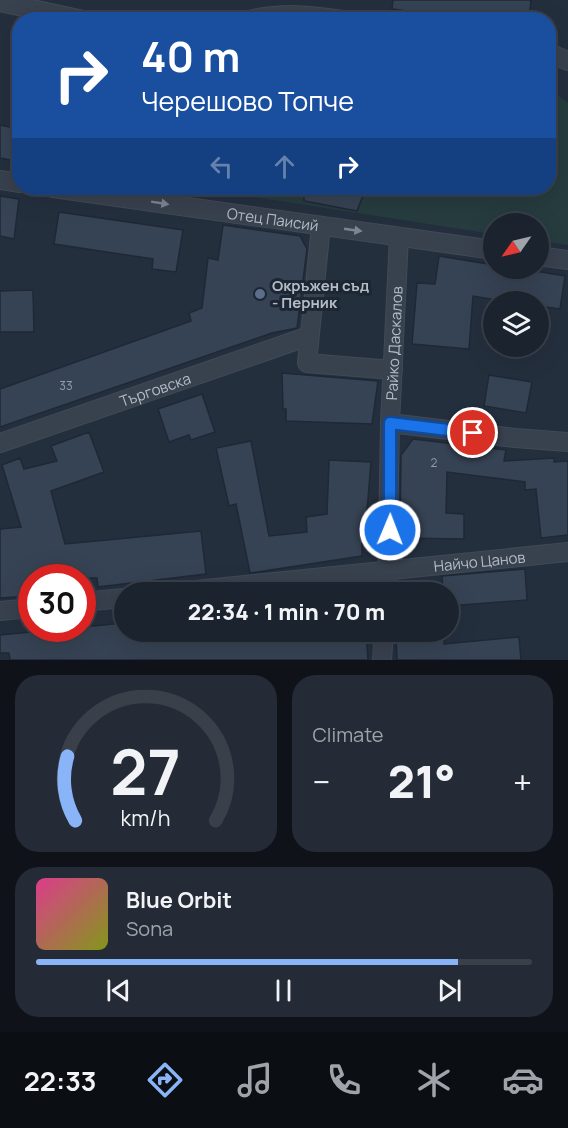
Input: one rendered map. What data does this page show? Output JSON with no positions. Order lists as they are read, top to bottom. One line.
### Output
{"streets":{"street":["Отец Паисий","Райко Даскалов","Търговска","Найчо Цанов"]},"crossings":[["Отец Паисий","Райко Даскалов"],["Райко Даскалов","Найчо Цанов"]],"one_way":["Отец Паисий"],"places":["Окръжен съд - Перник"],"house_numbers":["33","2"],"north":"bottom left","page":{"turn":["40 m","Черешово Топче"],"limit":"30","trip":"22:34 · 1 min · 70 m","tile":"Climate","heat":["−","21°","+"],"song":["Blue Orbit","Sona"],"tabs":"22:33","gauge":["27","km/h"]}}
